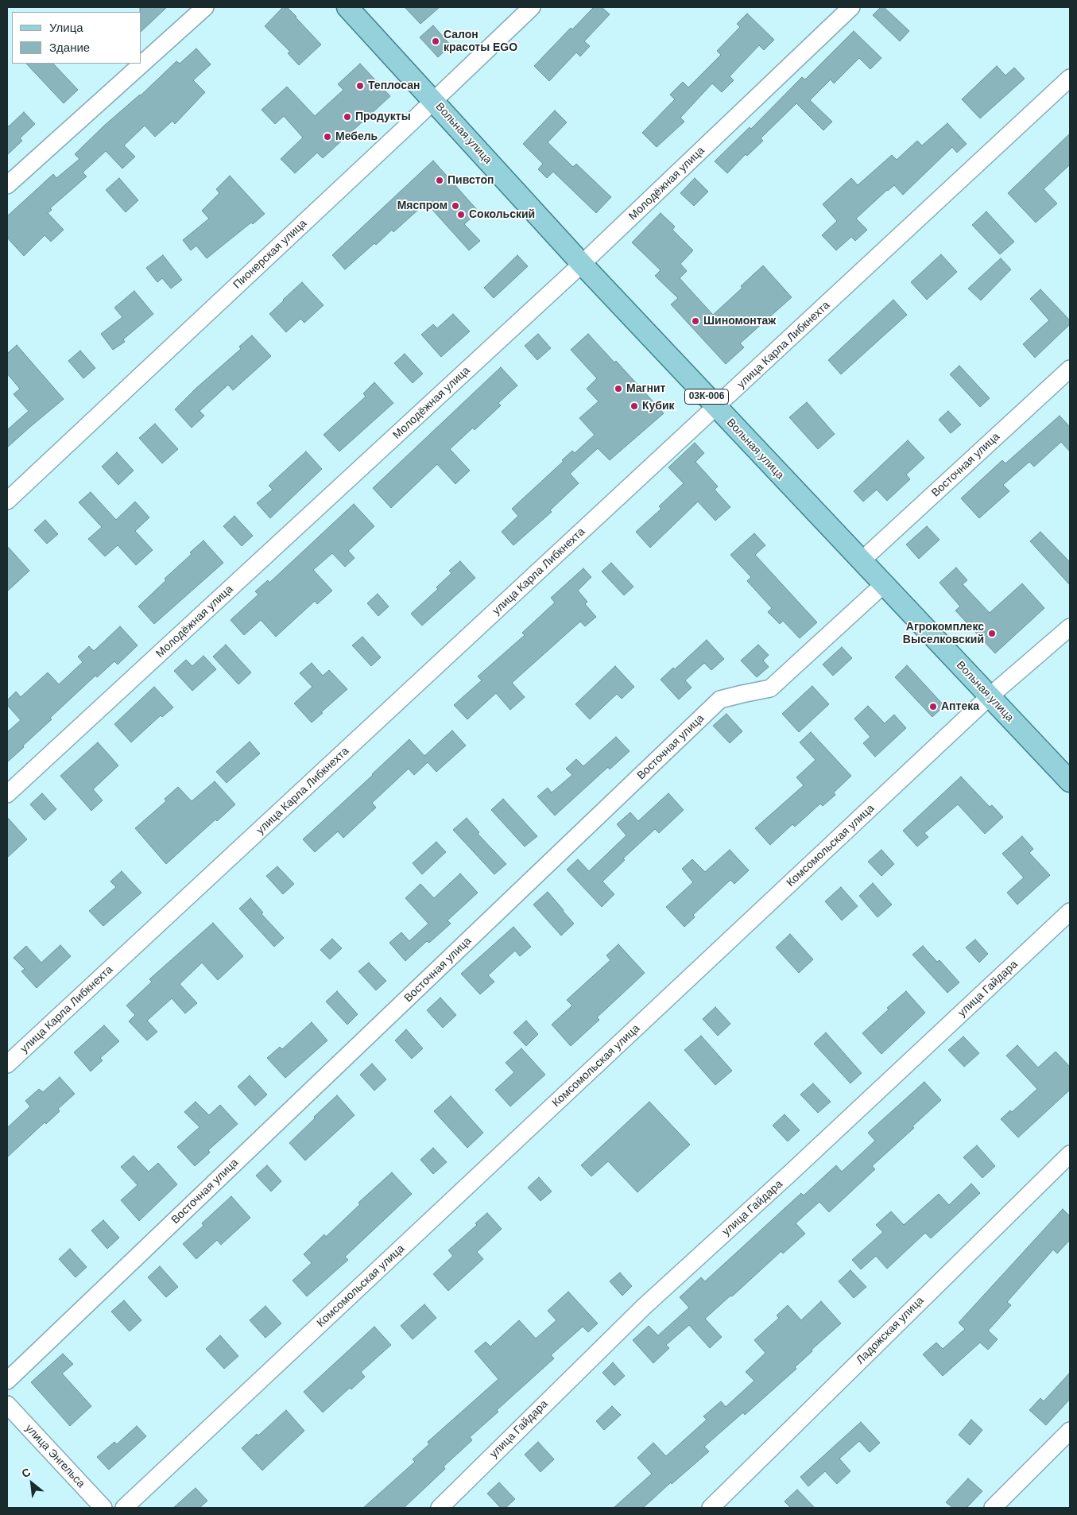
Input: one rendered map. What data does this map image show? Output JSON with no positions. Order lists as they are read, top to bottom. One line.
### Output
{"streets":{"main road":["Вольная улица","03К-006"],"street":["Молодёжная улица","Пионерская улица","улица Карла Либкнехта","Восточная улица","Комсомольская улица","улица Гайдара","Ладожская улица","улица Энгельса"]},"crossings":[["Вольная улица","Молодёжная улица"],["Вольная улица","Пионерская улица"],["Вольная улица","улица Карла Либкнехта"],["Вольная улица","Восточная улица"],["Вольная улица","Комсомольская улица"]],"places":["Салон красоты EGO","Теплосан","Продукты","Мебель","Пивстоп","Мяспром","Сокольский","Шиномонтаж","Магнит","Кубик","Агрокомплекс Выселковский","Аптека"],"legend":["Улица","Здание"],"north":"top left"}
